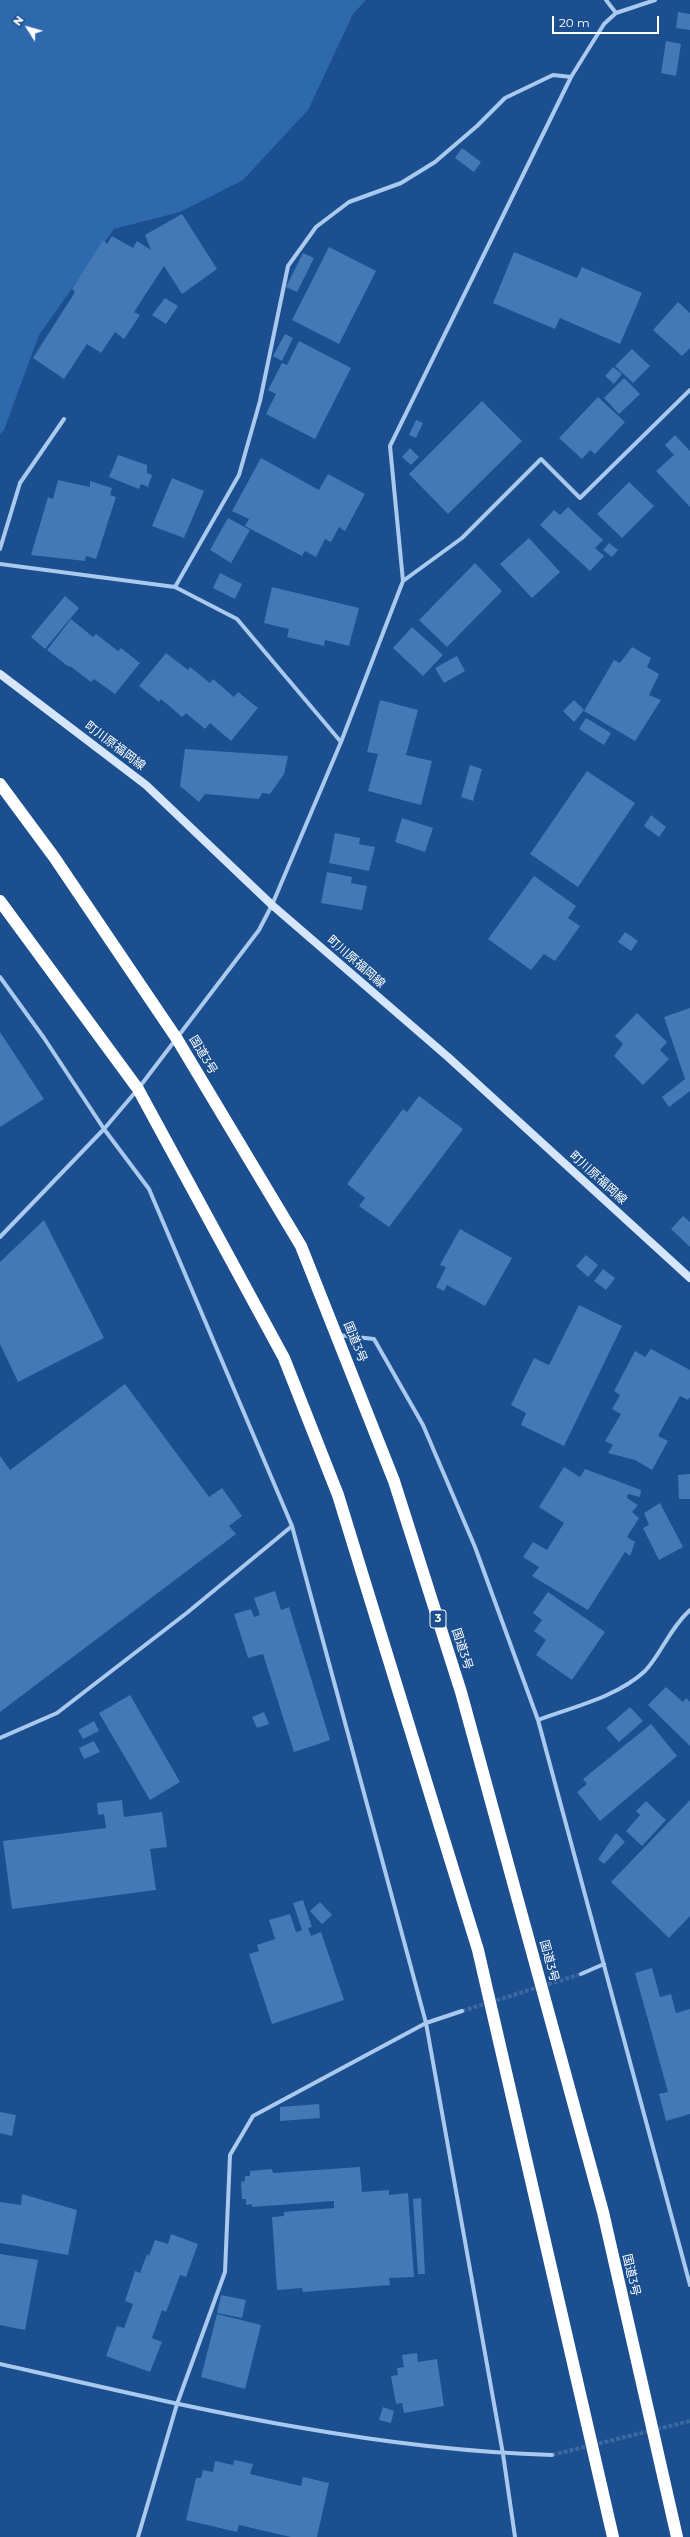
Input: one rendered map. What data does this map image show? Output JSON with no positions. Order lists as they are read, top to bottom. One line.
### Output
{"streets":{"highway":["国道3号","3"],"main road":["町川原福岡線"]},"scale_bar":"20 m","north":"top left"}
